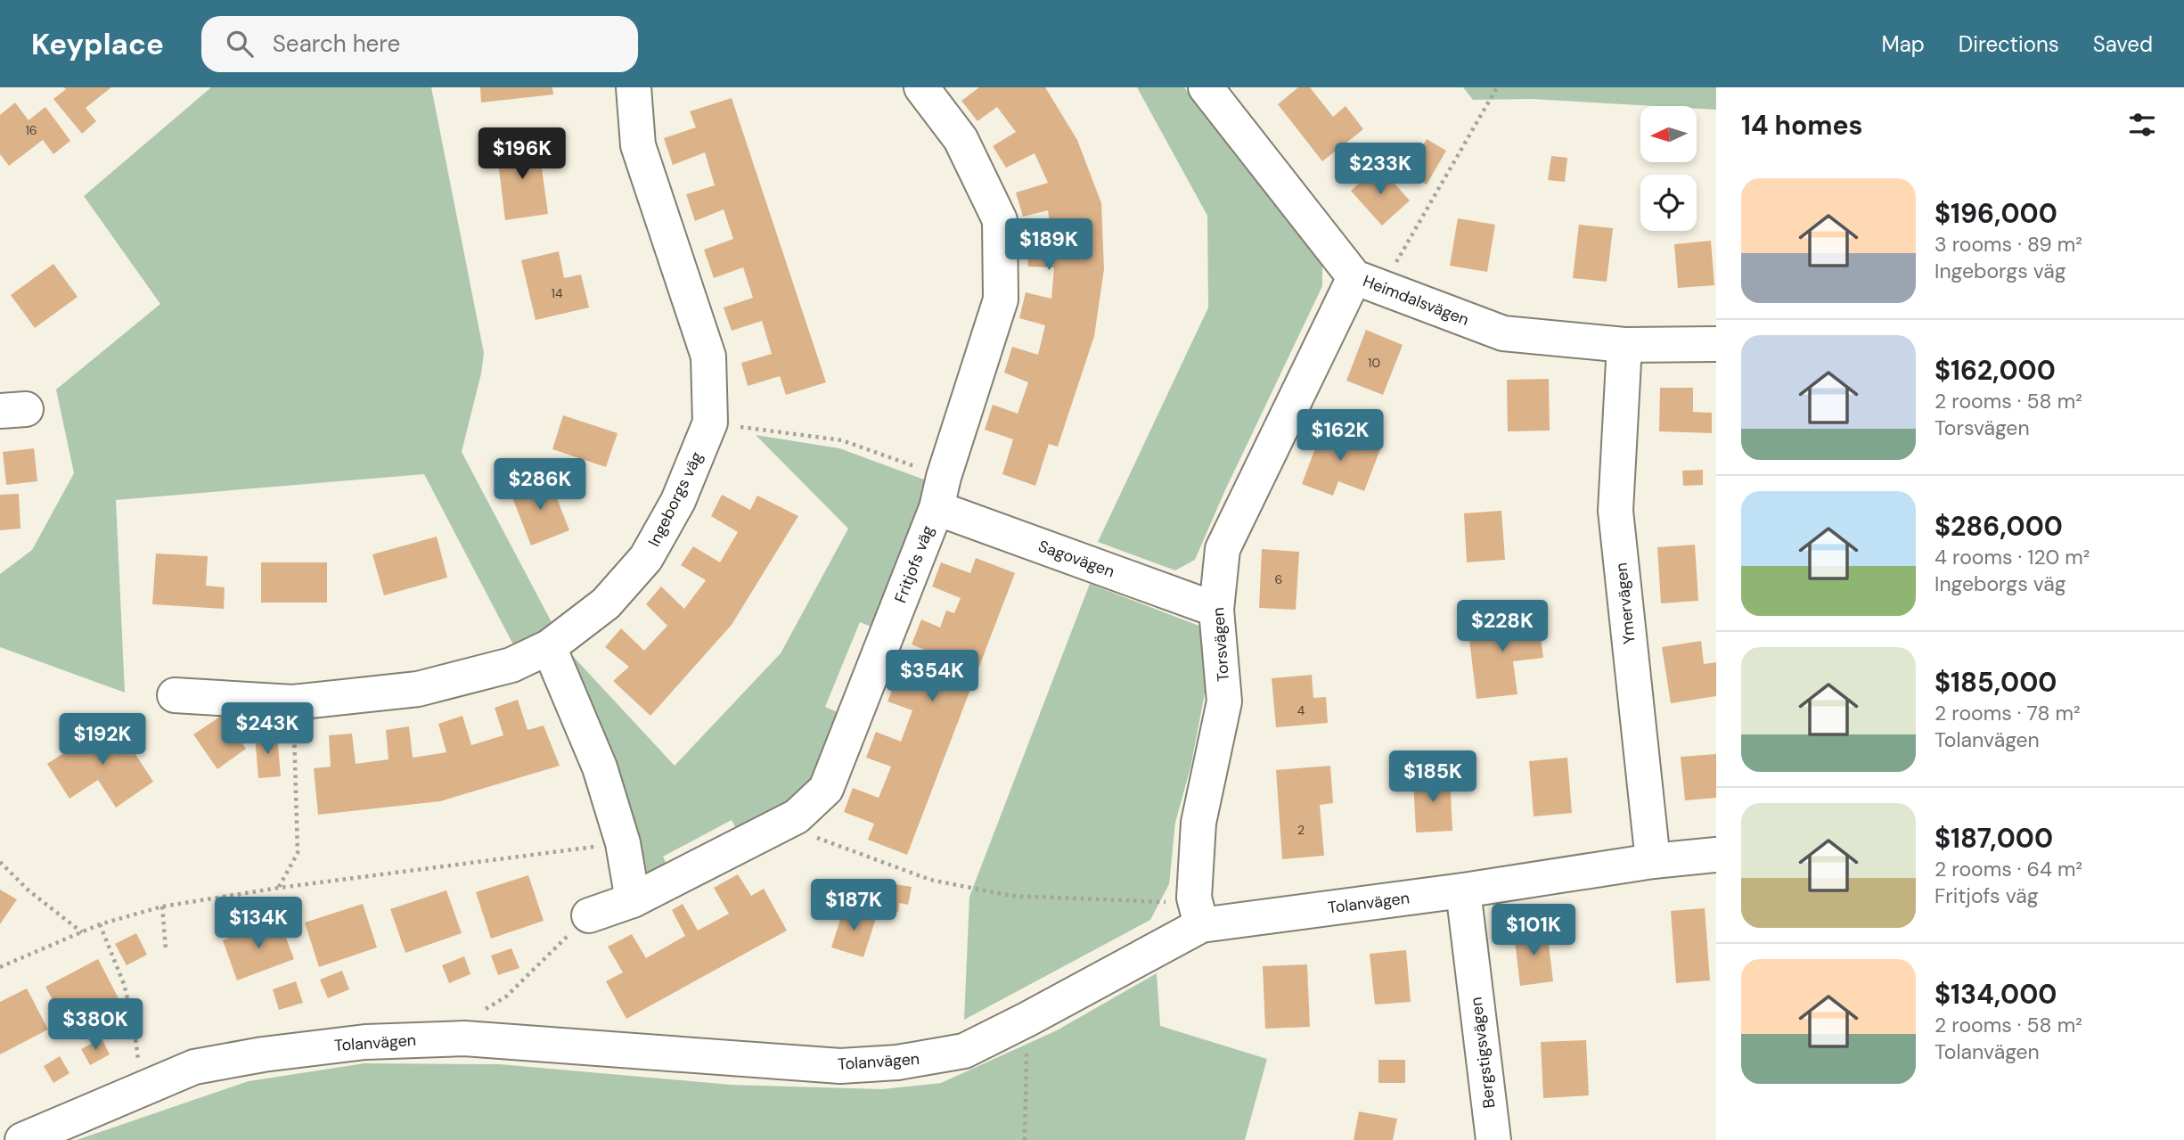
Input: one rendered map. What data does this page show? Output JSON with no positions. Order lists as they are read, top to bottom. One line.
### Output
{"streets":{"street":["Heimdalsvägen","Ingeborgs väg","Sagovägen","Fritjofs väg","Ymervägen","Torsvägen","Tolanvägen","Bergstigsvägen"]},"crossings":[["Heimdalsvägen","Ymervägen"],["Heimdalsvägen","Torsvägen"],["Sagovägen","Fritjofs väg"],["Sagovägen","Torsvägen"],["Ymervägen","Tolanvägen"],["Torsvägen","Tolanvägen"],["Tolanvägen","Bergstigsvägen"]],"house_numbers":["16","14","10","6","4","2"],"north":"left","page":{"header":"Keyplace","search":"Search here","nav":["Map","Directions","Saved"],"heading":"14 homes","price":["$196K","$233K","$189K","$162K","$286K","$228K","$354K","$243K","$192K","$185K","$187K","$134K","$101K","$380K"],"list":[{"name":"$196,000","note":"3 rooms · 89 m² · Ingeborgs väg"},{"name":"$162,000","note":"2 rooms · 58 m² · Torsvägen"},{"name":"$286,000","note":"4 rooms · 120 m² · Ingeborgs väg"},{"name":"$185,000","note":"2 rooms · 78 m² · Tolanvägen"},{"name":"$187,000","note":"2 rooms · 64 m² · Fritjofs väg"},{"name":"$134,000","note":"2 rooms · 58 m² · Tolanvägen"}]}}
